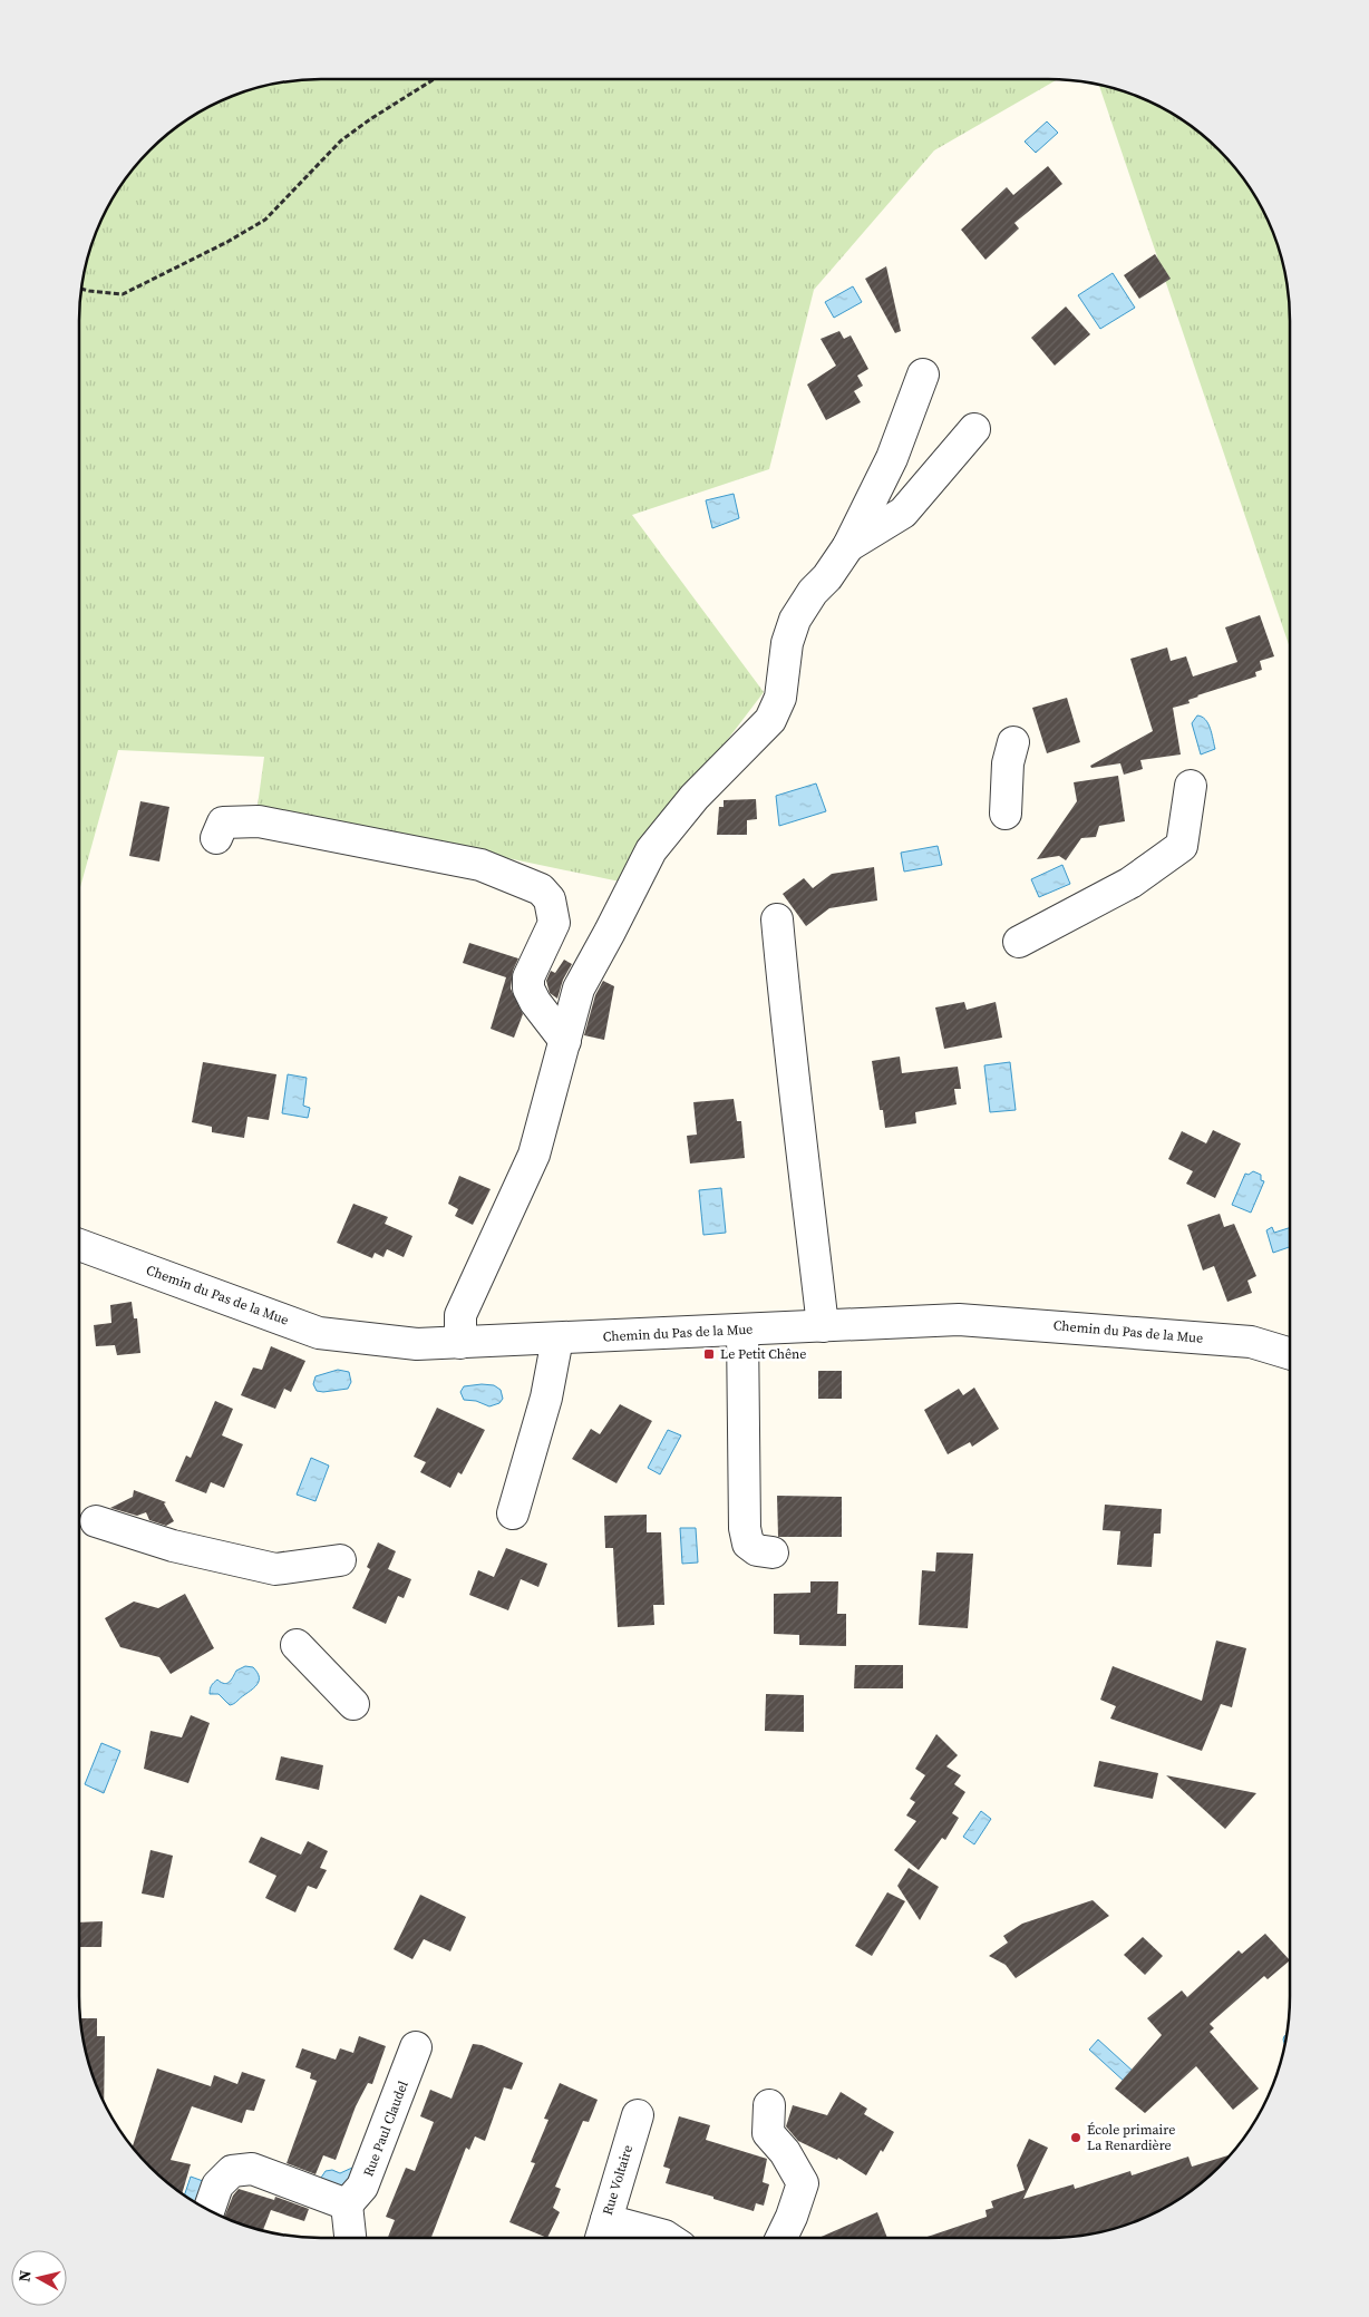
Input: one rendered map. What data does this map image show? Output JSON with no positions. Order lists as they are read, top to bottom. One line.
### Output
{"streets":{"street":["Chemin du Pas de la Mue","Rue Paul Claudel","Rue Voltaire"]},"places":{"transit":["Le Petit Chêne"],"other":["École primaire La Renardière"]},"north":"left"}
